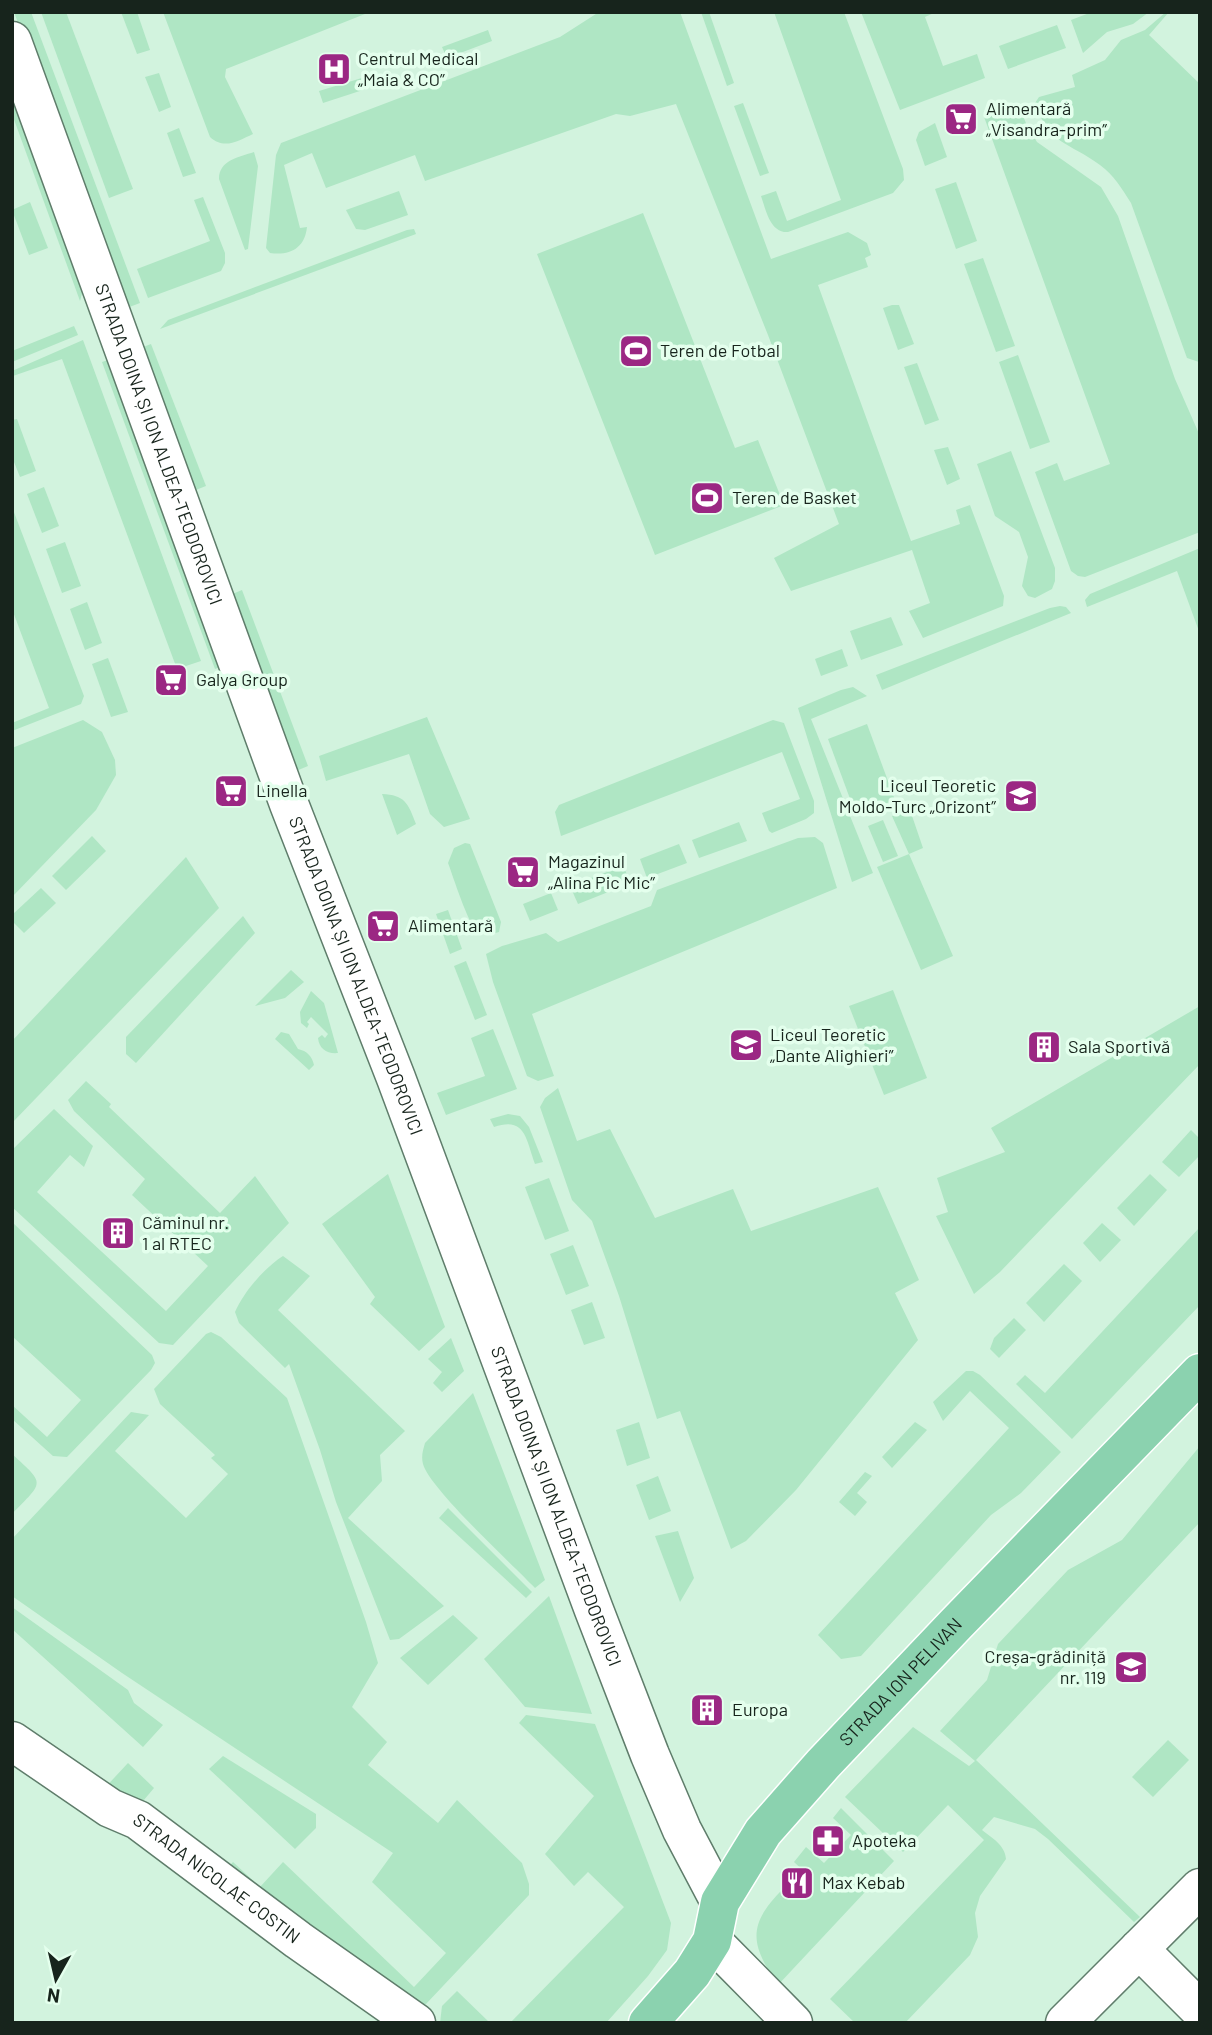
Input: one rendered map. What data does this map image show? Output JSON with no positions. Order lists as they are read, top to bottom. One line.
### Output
{"streets":{"main road":["STRADA ION PELIVAN"],"street":["STRADA DOINA ȘI ION ALDEA-TEODOROVICI","STRADA NICOLAE COSTIN"]},"crossings":[["STRADA DOINA ȘI ION ALDEA-TEODOROVICI","STRADA ION PELIVAN"]],"places":{"hospital":["Centrul Medical „Maia & CO”"],"supermarket":["Alimentară „Visandra-prim”","Galya Group","Linella","Magazinul „Alina Pic Mic”","Alimentară"],"sports":["Teren de Fotbal","Teren de Basket"],"school or university":["Liceul Teoretic Moldo-Turc „Orizont”","Liceul Teoretic „Dante Alighieri”","Creșa-grădiniță nr. 119"],"building":["Sala Sportivă","Căminul nr. 1 al RTEC","Europa"],"pharmacy":["Apoteka"],"restaurant":["Max Kebab"]},"north":"bottom"}
